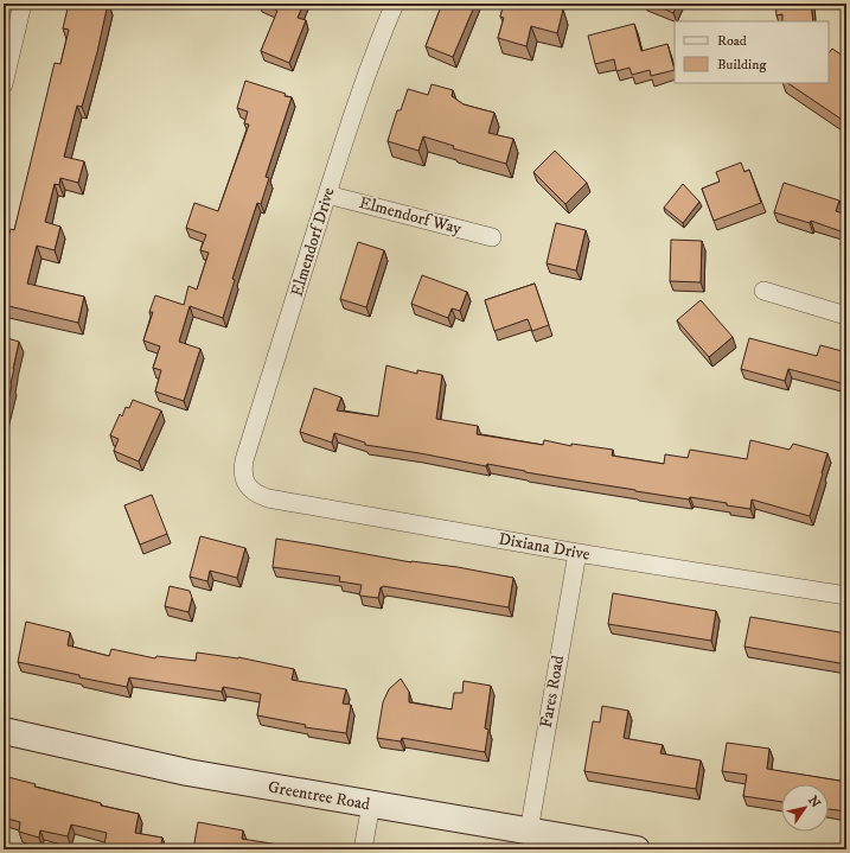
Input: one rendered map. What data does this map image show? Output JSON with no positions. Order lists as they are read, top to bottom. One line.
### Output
{"streets":{"street":["Elmendorf Way","Elmendorf Drive","Dixiana Drive","Fares Road","Greentree Road"]},"crossings":[["Elmendorf Way","Elmendorf Drive"],["Elmendorf Drive","Dixiana Drive"],["Dixiana Drive","Fares Road"],["Fares Road","Greentree Road"]],"legend":["Road","Building"],"north":"top right"}
